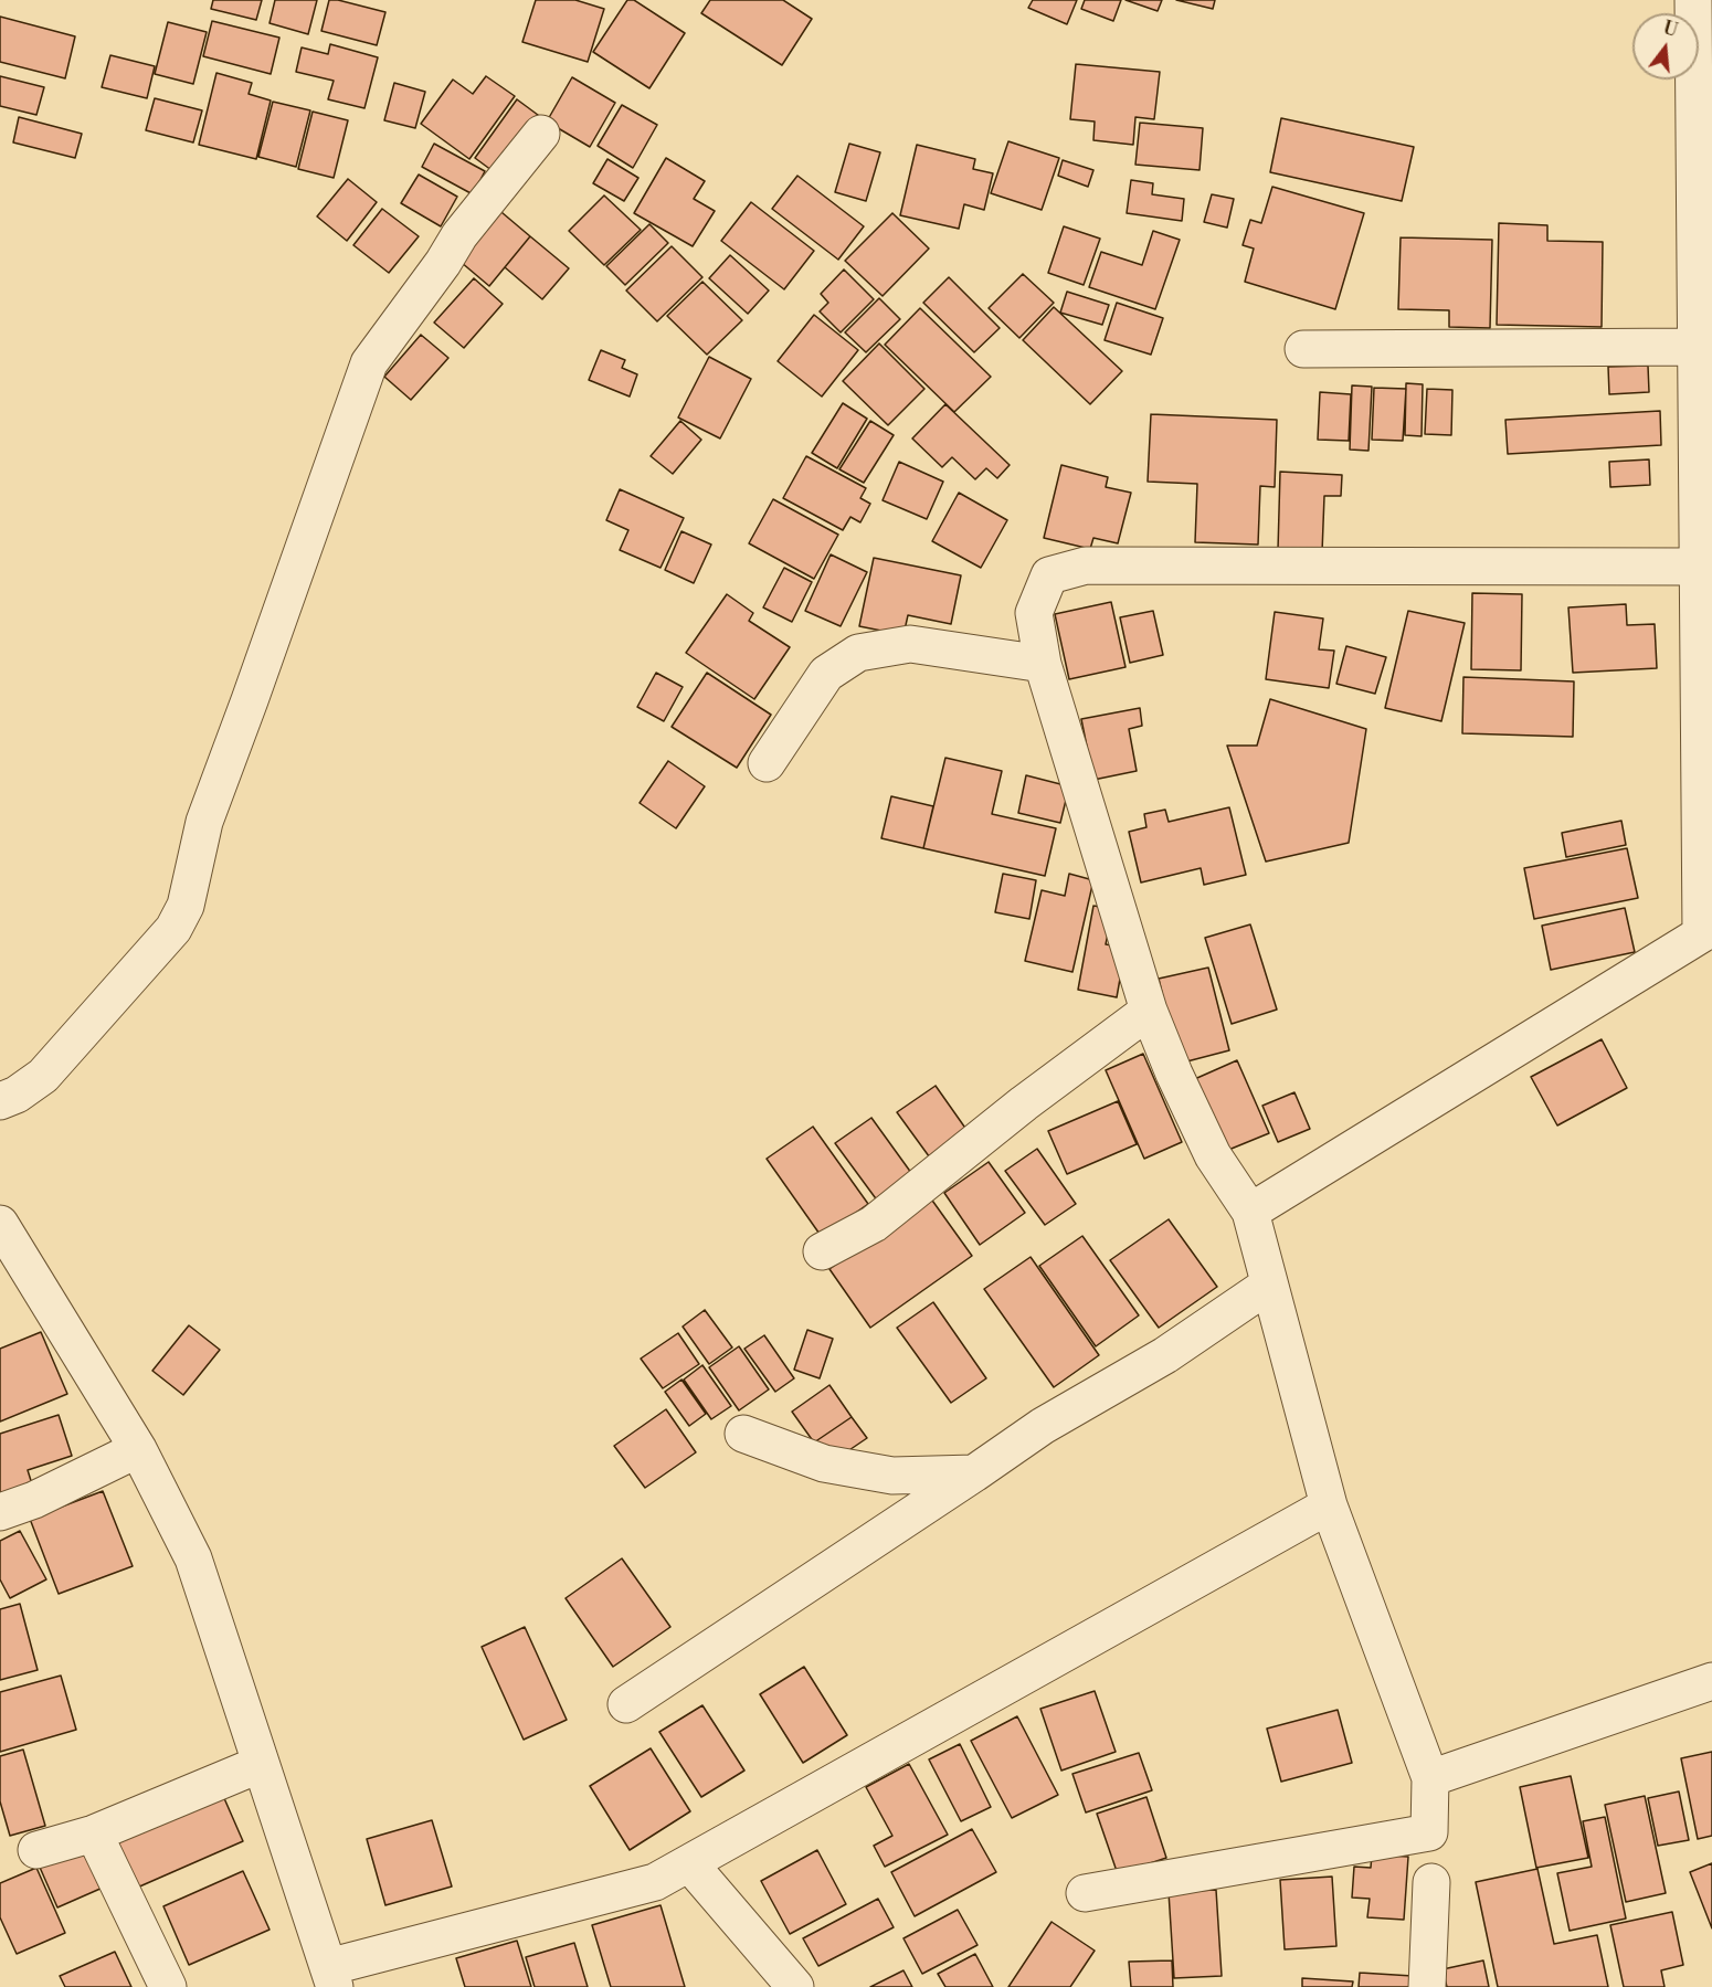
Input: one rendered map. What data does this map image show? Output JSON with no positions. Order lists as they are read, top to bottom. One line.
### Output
{"north":"top"}
